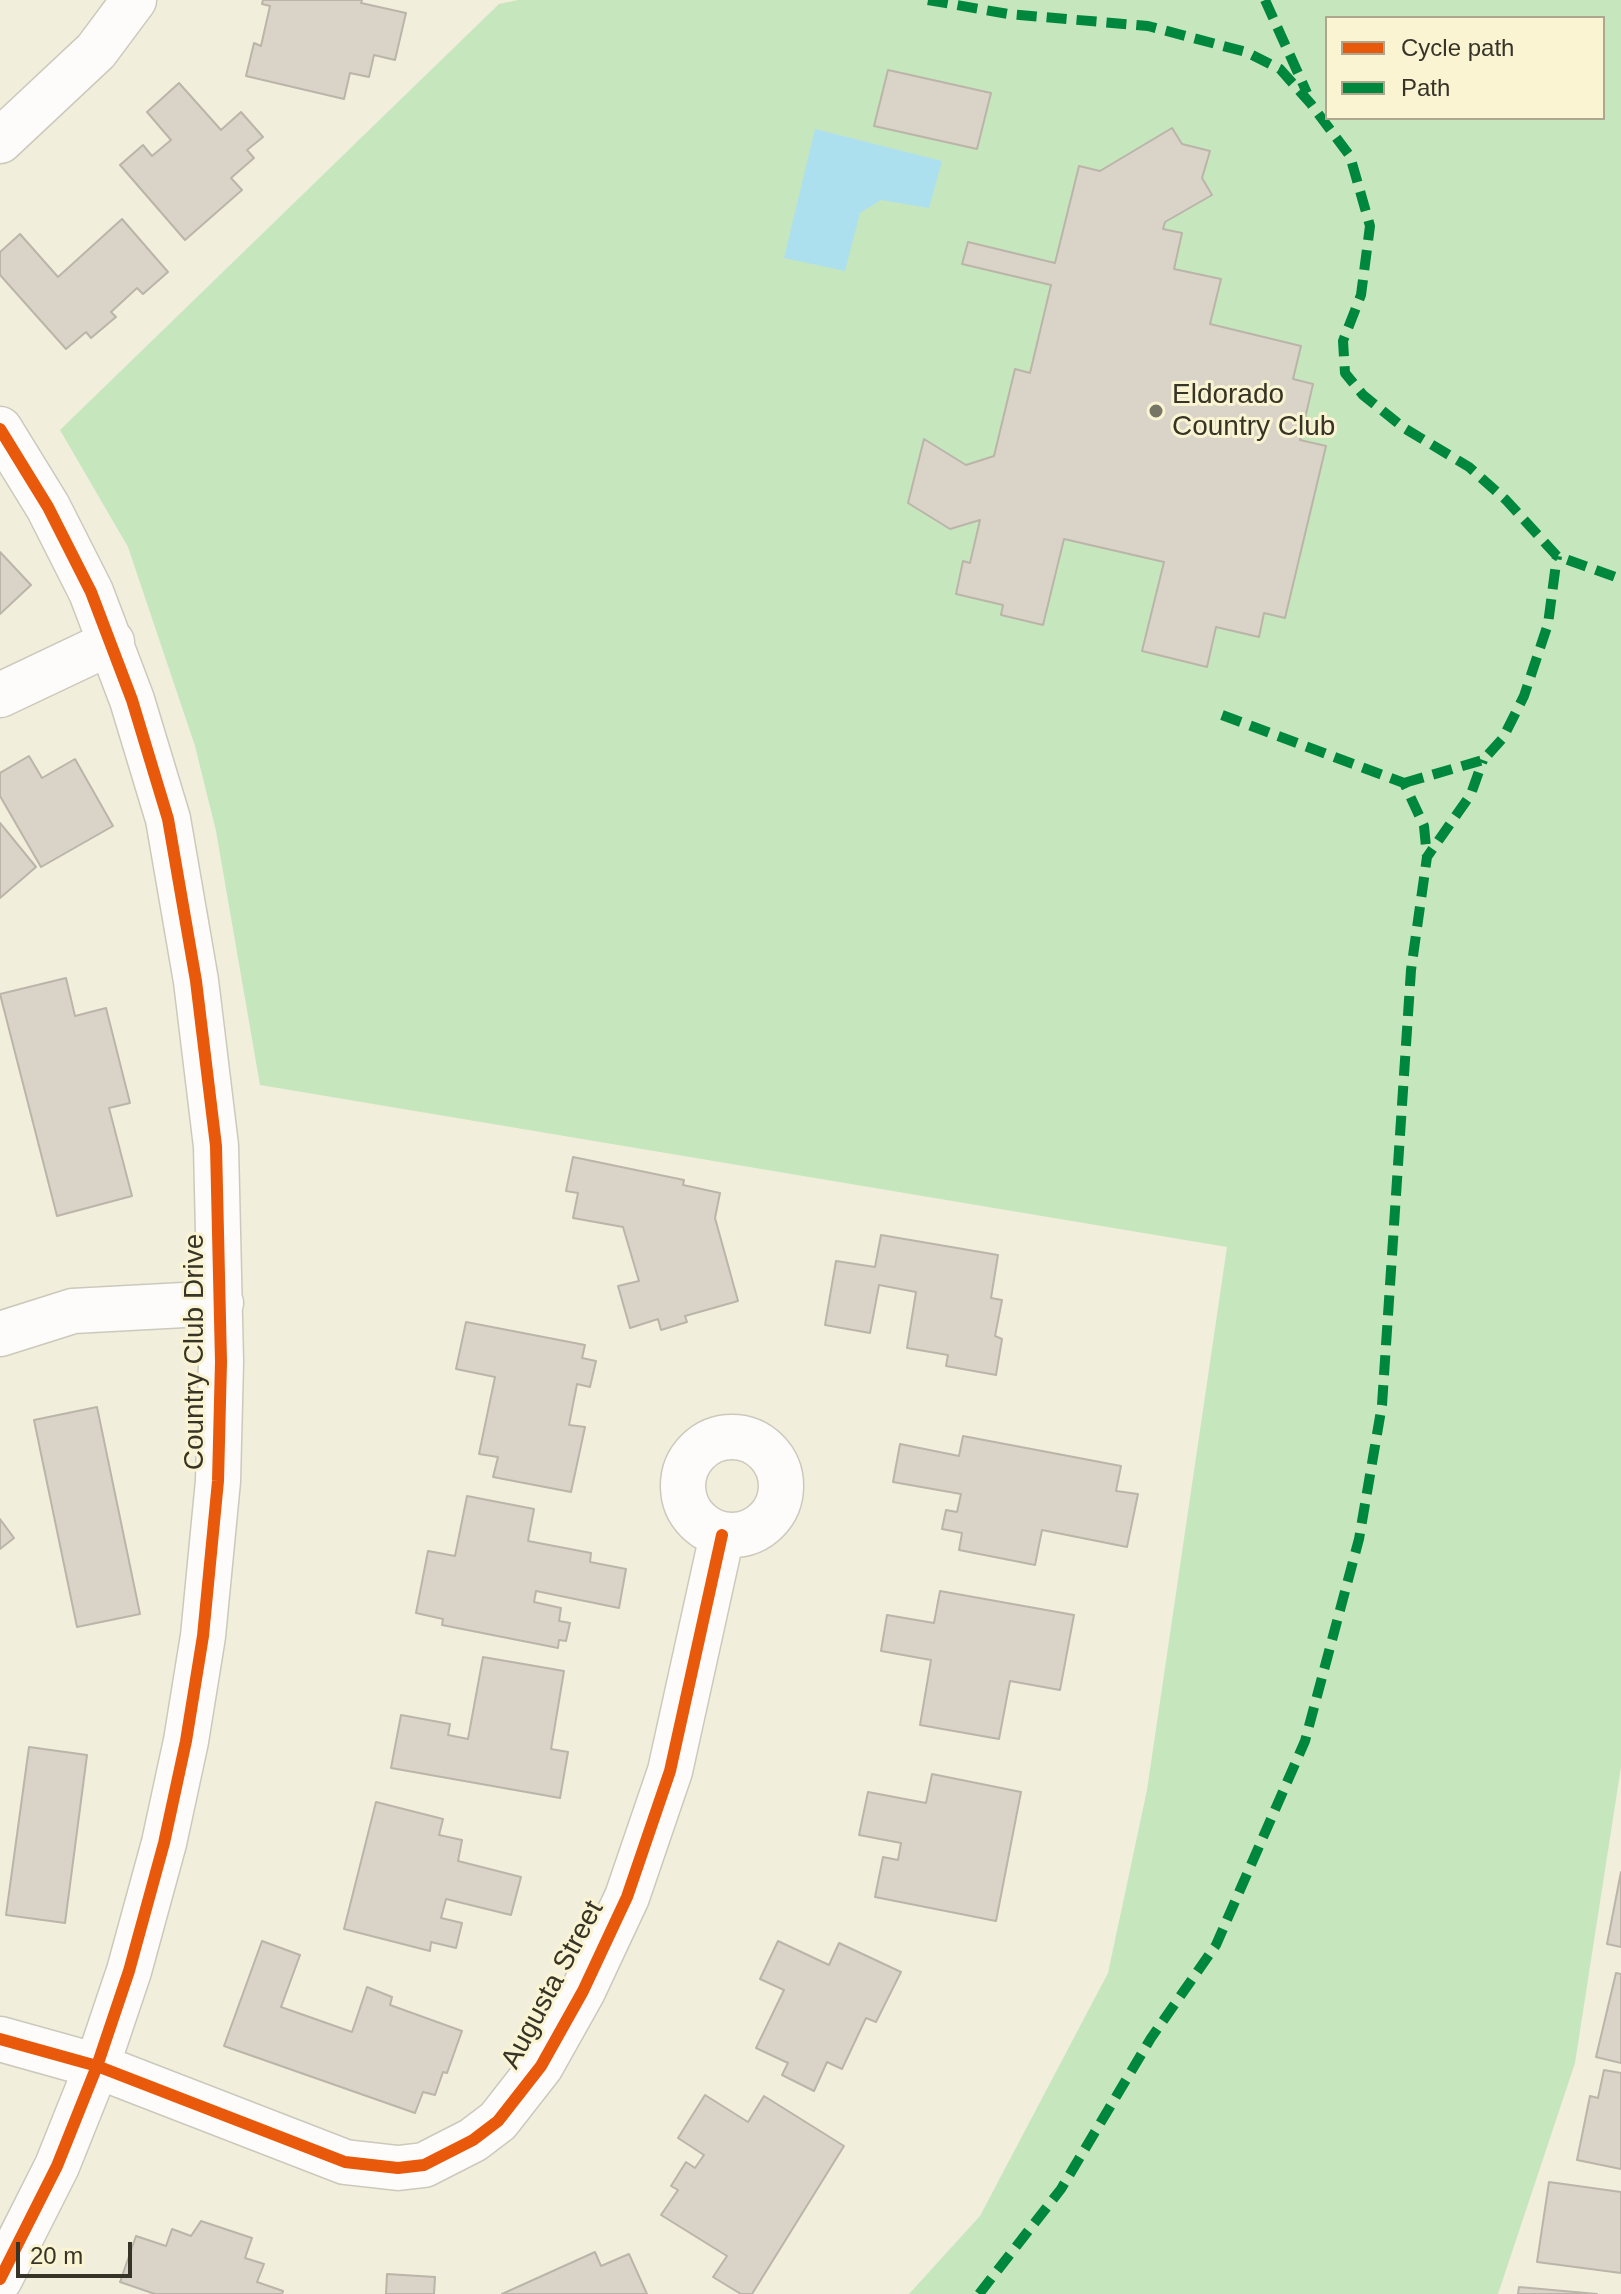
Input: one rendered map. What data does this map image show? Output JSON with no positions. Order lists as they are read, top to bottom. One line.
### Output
{"streets":{"street":["Country Club Drive","Augusta Street"]},"crossings":[["Country Club Drive","Augusta Street"]],"places":["Eldorado Country Club"],"legend":["Cycle path","Path"],"scale_bar":"20 m"}
